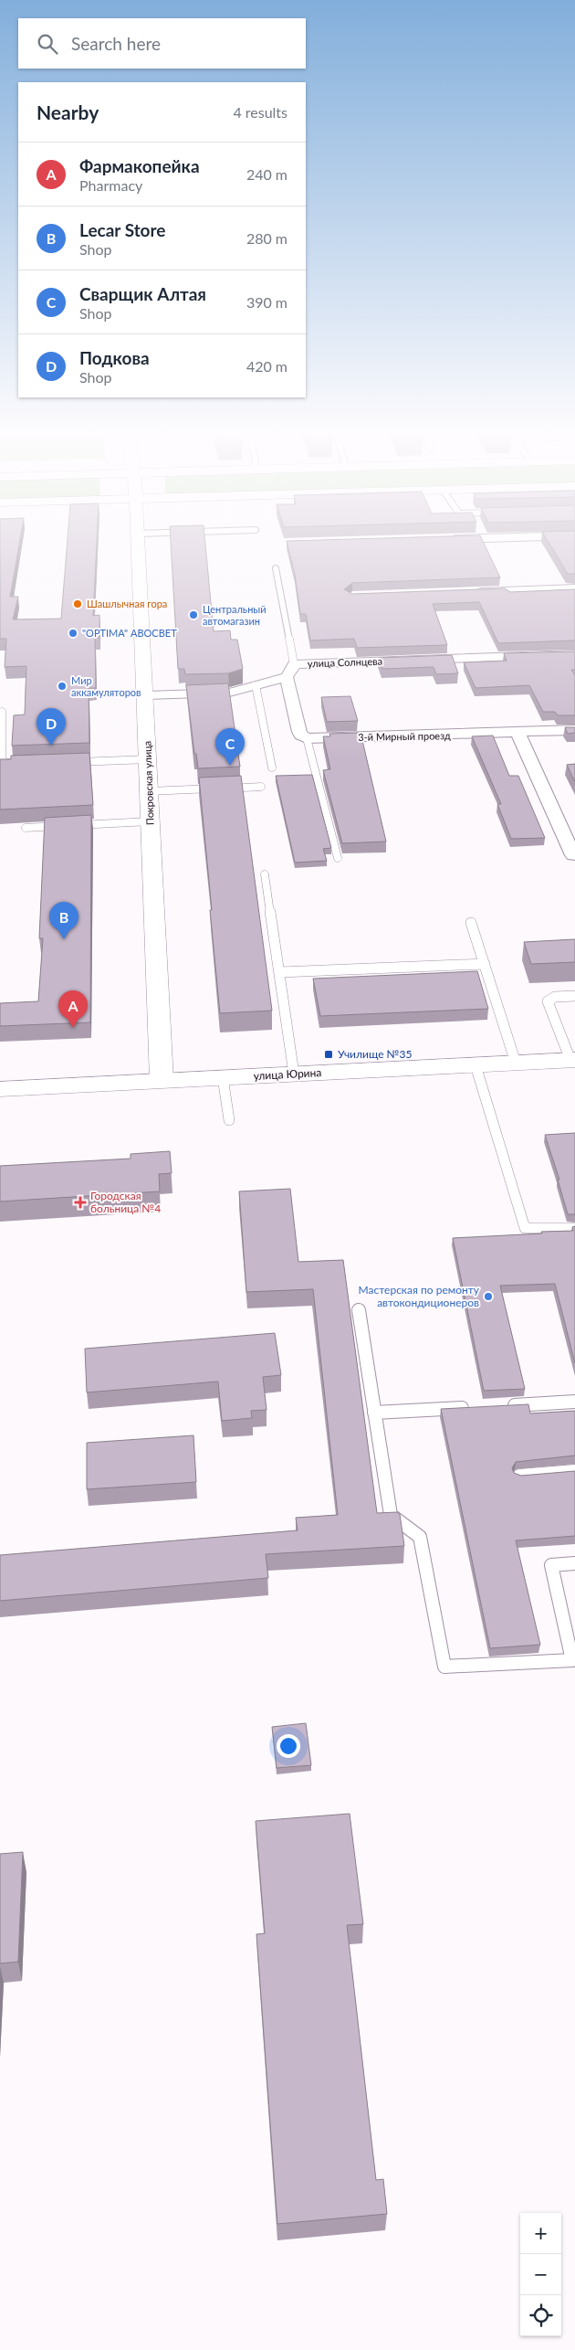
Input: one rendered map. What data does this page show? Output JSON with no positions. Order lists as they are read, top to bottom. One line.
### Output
{"streets":{"street":["улица Солнцева","3-й Мирный проезд","Покровская улица","улица Юрина"]},"crossings":[["Покровская улица","улица Юрина"]],"places":{"other":["Шашлычная гора","Центральный автомагазин","\"OPTIMA\" АВОСВЕТ","Мир аккамуляторов","Мастерская по ремонту автокондиционеров"],"transit":["Училище №35"],"health":["Городская больница №4"]},"page":{"search":"Search here","heading":["Nearby","4 results"],"list":[{"mark":"A","name":"Фармакопейка","note":"Pharmacy","value":"240 m"},{"mark":"B","name":"Lecar Store","note":"Shop","value":"280 m"},{"mark":"C","name":"Сварщик Алтая","note":"Shop","value":"390 m"},{"mark":"D","name":"Подкова","note":"Shop","value":"420 m"}],"pins":["D","C","B","A"],"map_buttons":["+","−"]}}
